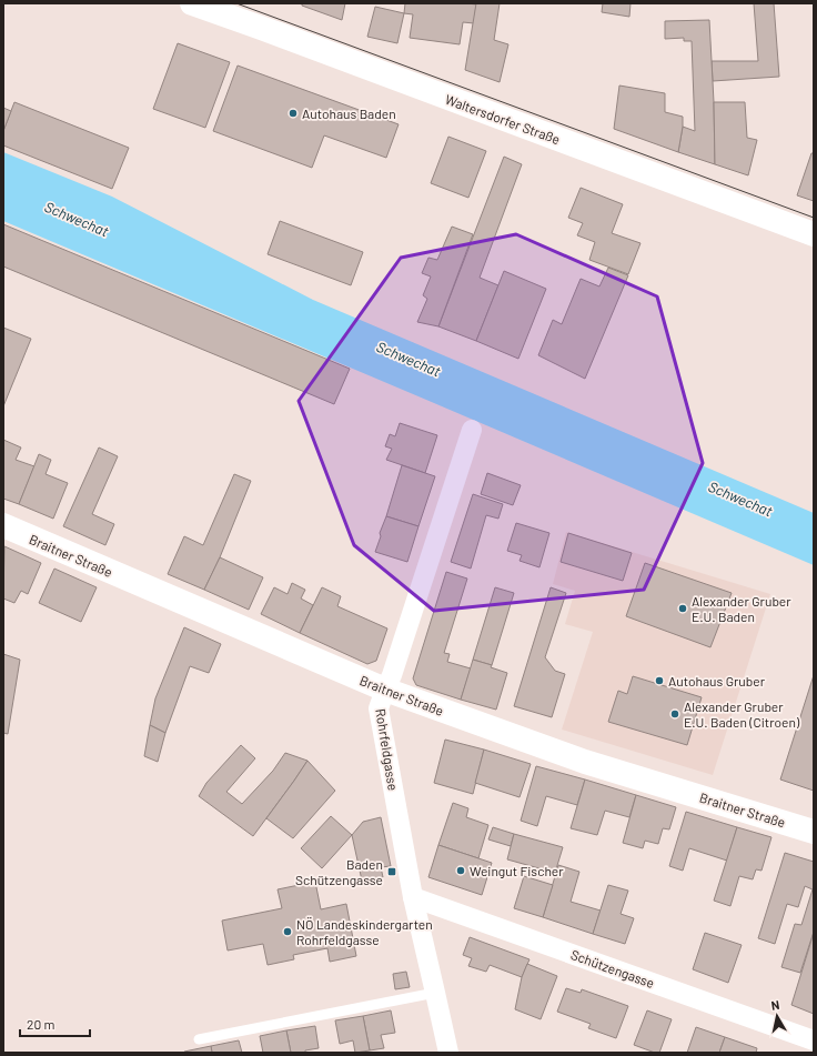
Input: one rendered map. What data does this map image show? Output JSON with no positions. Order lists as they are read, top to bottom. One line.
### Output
{"streets":{"main road":["Waltersdorfer Straße","Braitner Straße"],"street":["Rohrfeldgasse","Schützengasse"]},"crossings":[["Braitner Straße","Rohrfeldgasse"],["Rohrfeldgasse","Schützengasse"]],"water":["Schwechat"],"places":{"other":["Autohaus Baden","Alexander Gruber E.U. Baden","Autohaus Gruber","Alexander Gruber E.U. Baden (Citroen)","Weingut Fischer","NÖ Landeskindergarten Rohrfeldgasse"],"transit":["Baden Schützengasse"]},"scale_bar":"20 m","north":"top"}
